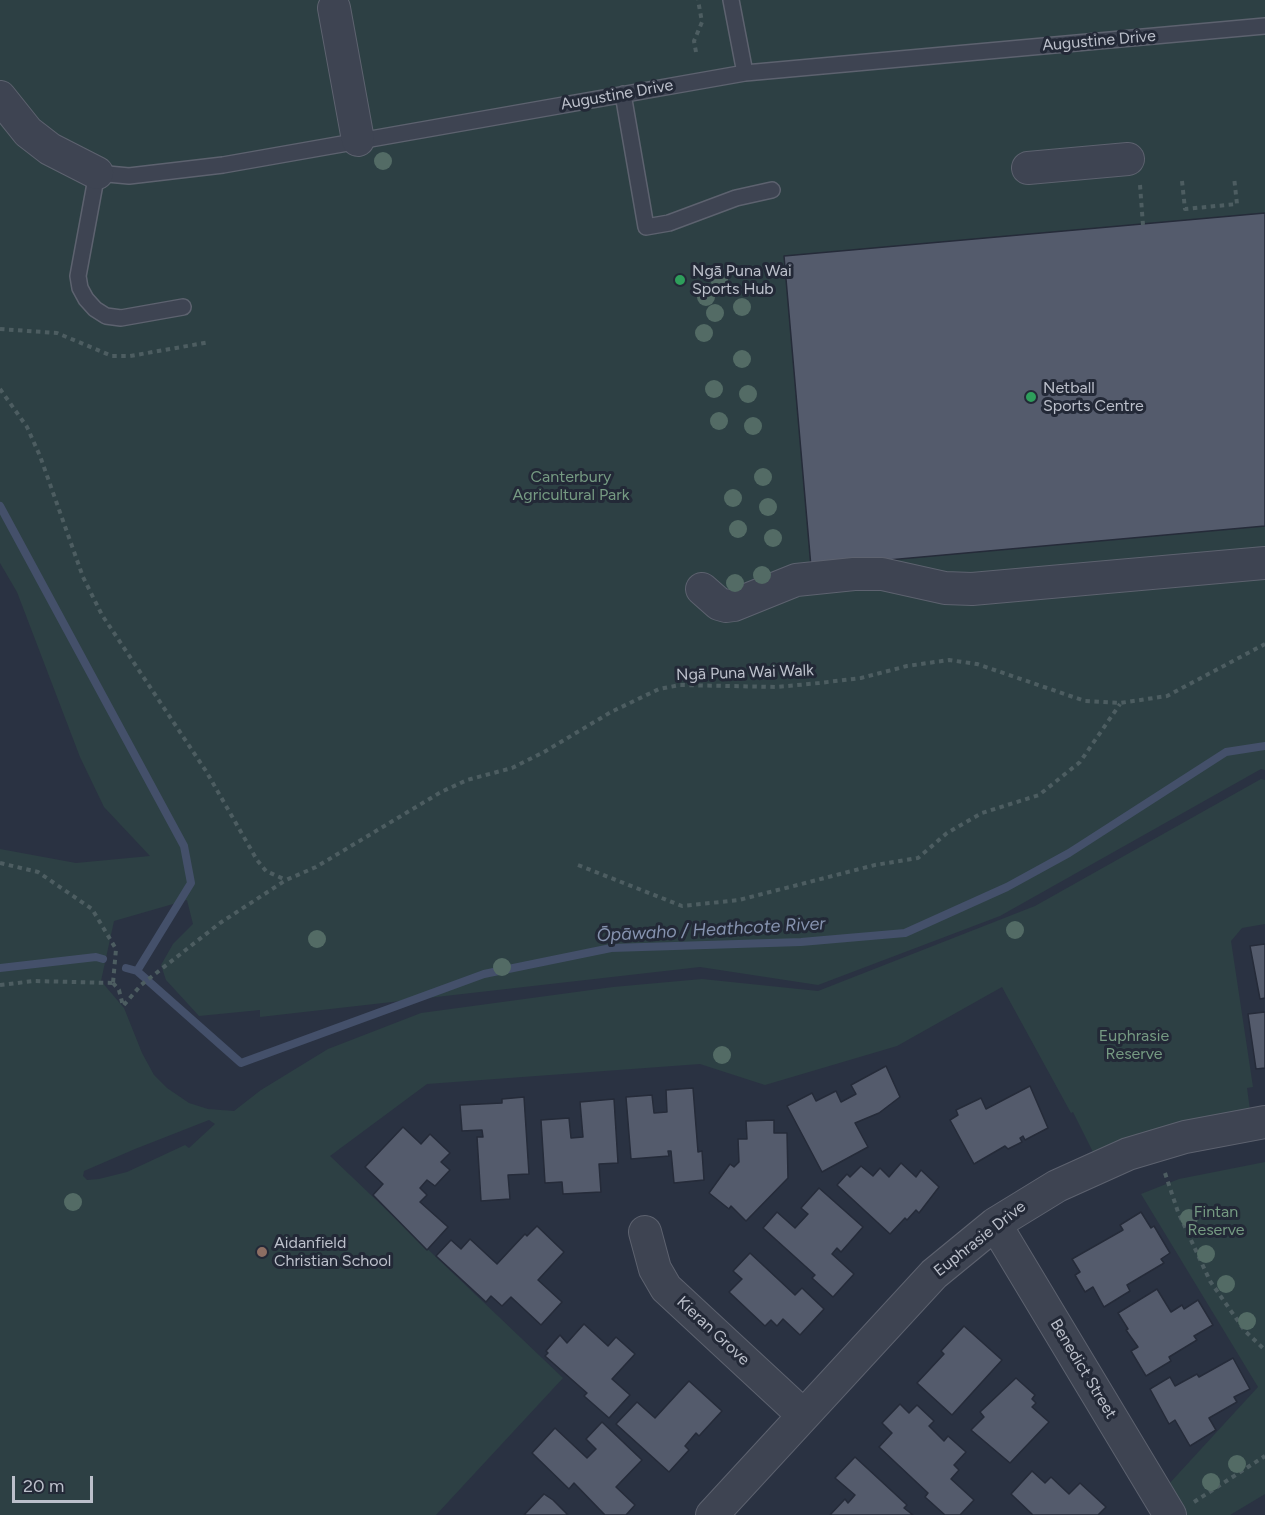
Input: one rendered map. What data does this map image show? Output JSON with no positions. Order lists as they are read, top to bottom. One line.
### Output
{"streets":{"street":["Augustine Drive","Euphrasie Drive","Kieran Grove","Benedict Street"],"path":["Ngā Puna Wai Walk"]},"crossings":[["Euphrasie Drive","Kieran Grove"],["Euphrasie Drive","Benedict Street"]],"water":["Ōpāwaho / Heathcote River"],"parks":["Canterbury Agricultural Park","Euphrasie Reserve","Fintan Reserve"],"places":["Ngā Puna Wai Sports Hub","Netball Sports Centre","Aidanfield Christian School"],"scale_bar":"20 m"}
